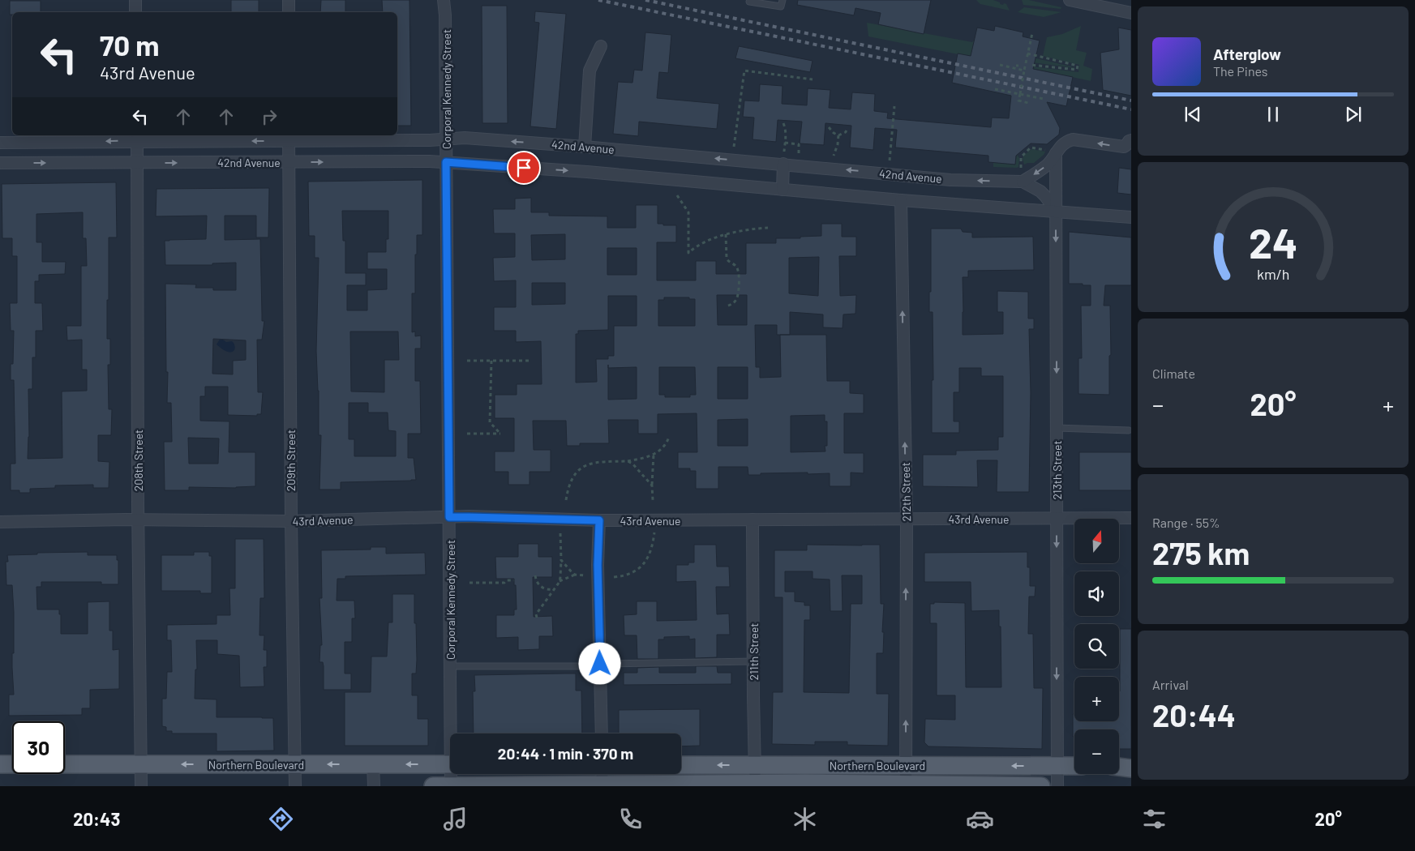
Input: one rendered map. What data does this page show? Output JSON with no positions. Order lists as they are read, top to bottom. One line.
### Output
{"streets":{"main road":["Northern Boulevard"],"street":["Corporal Kennedy Street","42nd Avenue","208th Street","209th Street","213th Street","212th Street","43rd Avenue","211th Street"]},"crossings":[["Corporal Kennedy Street","42nd Avenue"],["Corporal Kennedy Street","43rd Avenue"],["Corporal Kennedy Street","Northern Boulevard"],["42nd Avenue","208th Street"],["42nd Avenue","209th Street"],["42nd Avenue","213th Street"],["42nd Avenue","212th Street"],["208th Street","43rd Avenue"],["208th Street","Northern Boulevard"],["209th Street","43rd Avenue"],["209th Street","Northern Boulevard"],["213th Street","43rd Avenue"],["213th Street","Northern Boulevard"],["212th Street","43rd Avenue"],["212th Street","Northern Boulevard"],["43rd Avenue","211th Street"],["211th Street","Northern Boulevard"]],"one_way":["213th Street","212th Street"],"north":"top","page":{"turn":["70 m","43rd Avenue"],"song":["Afterglow","The Pines"],"tile":["Climate",["Range · 55%","275 km"],["Arrival","20:44"]],"heat":["−","20°","+"],"map_buttons":["+","−"],"limit":"30","trip":"20:44 · 1 min · 370 m","tabs":["20:43","20°"],"gauge":["24","km/h"]}}
